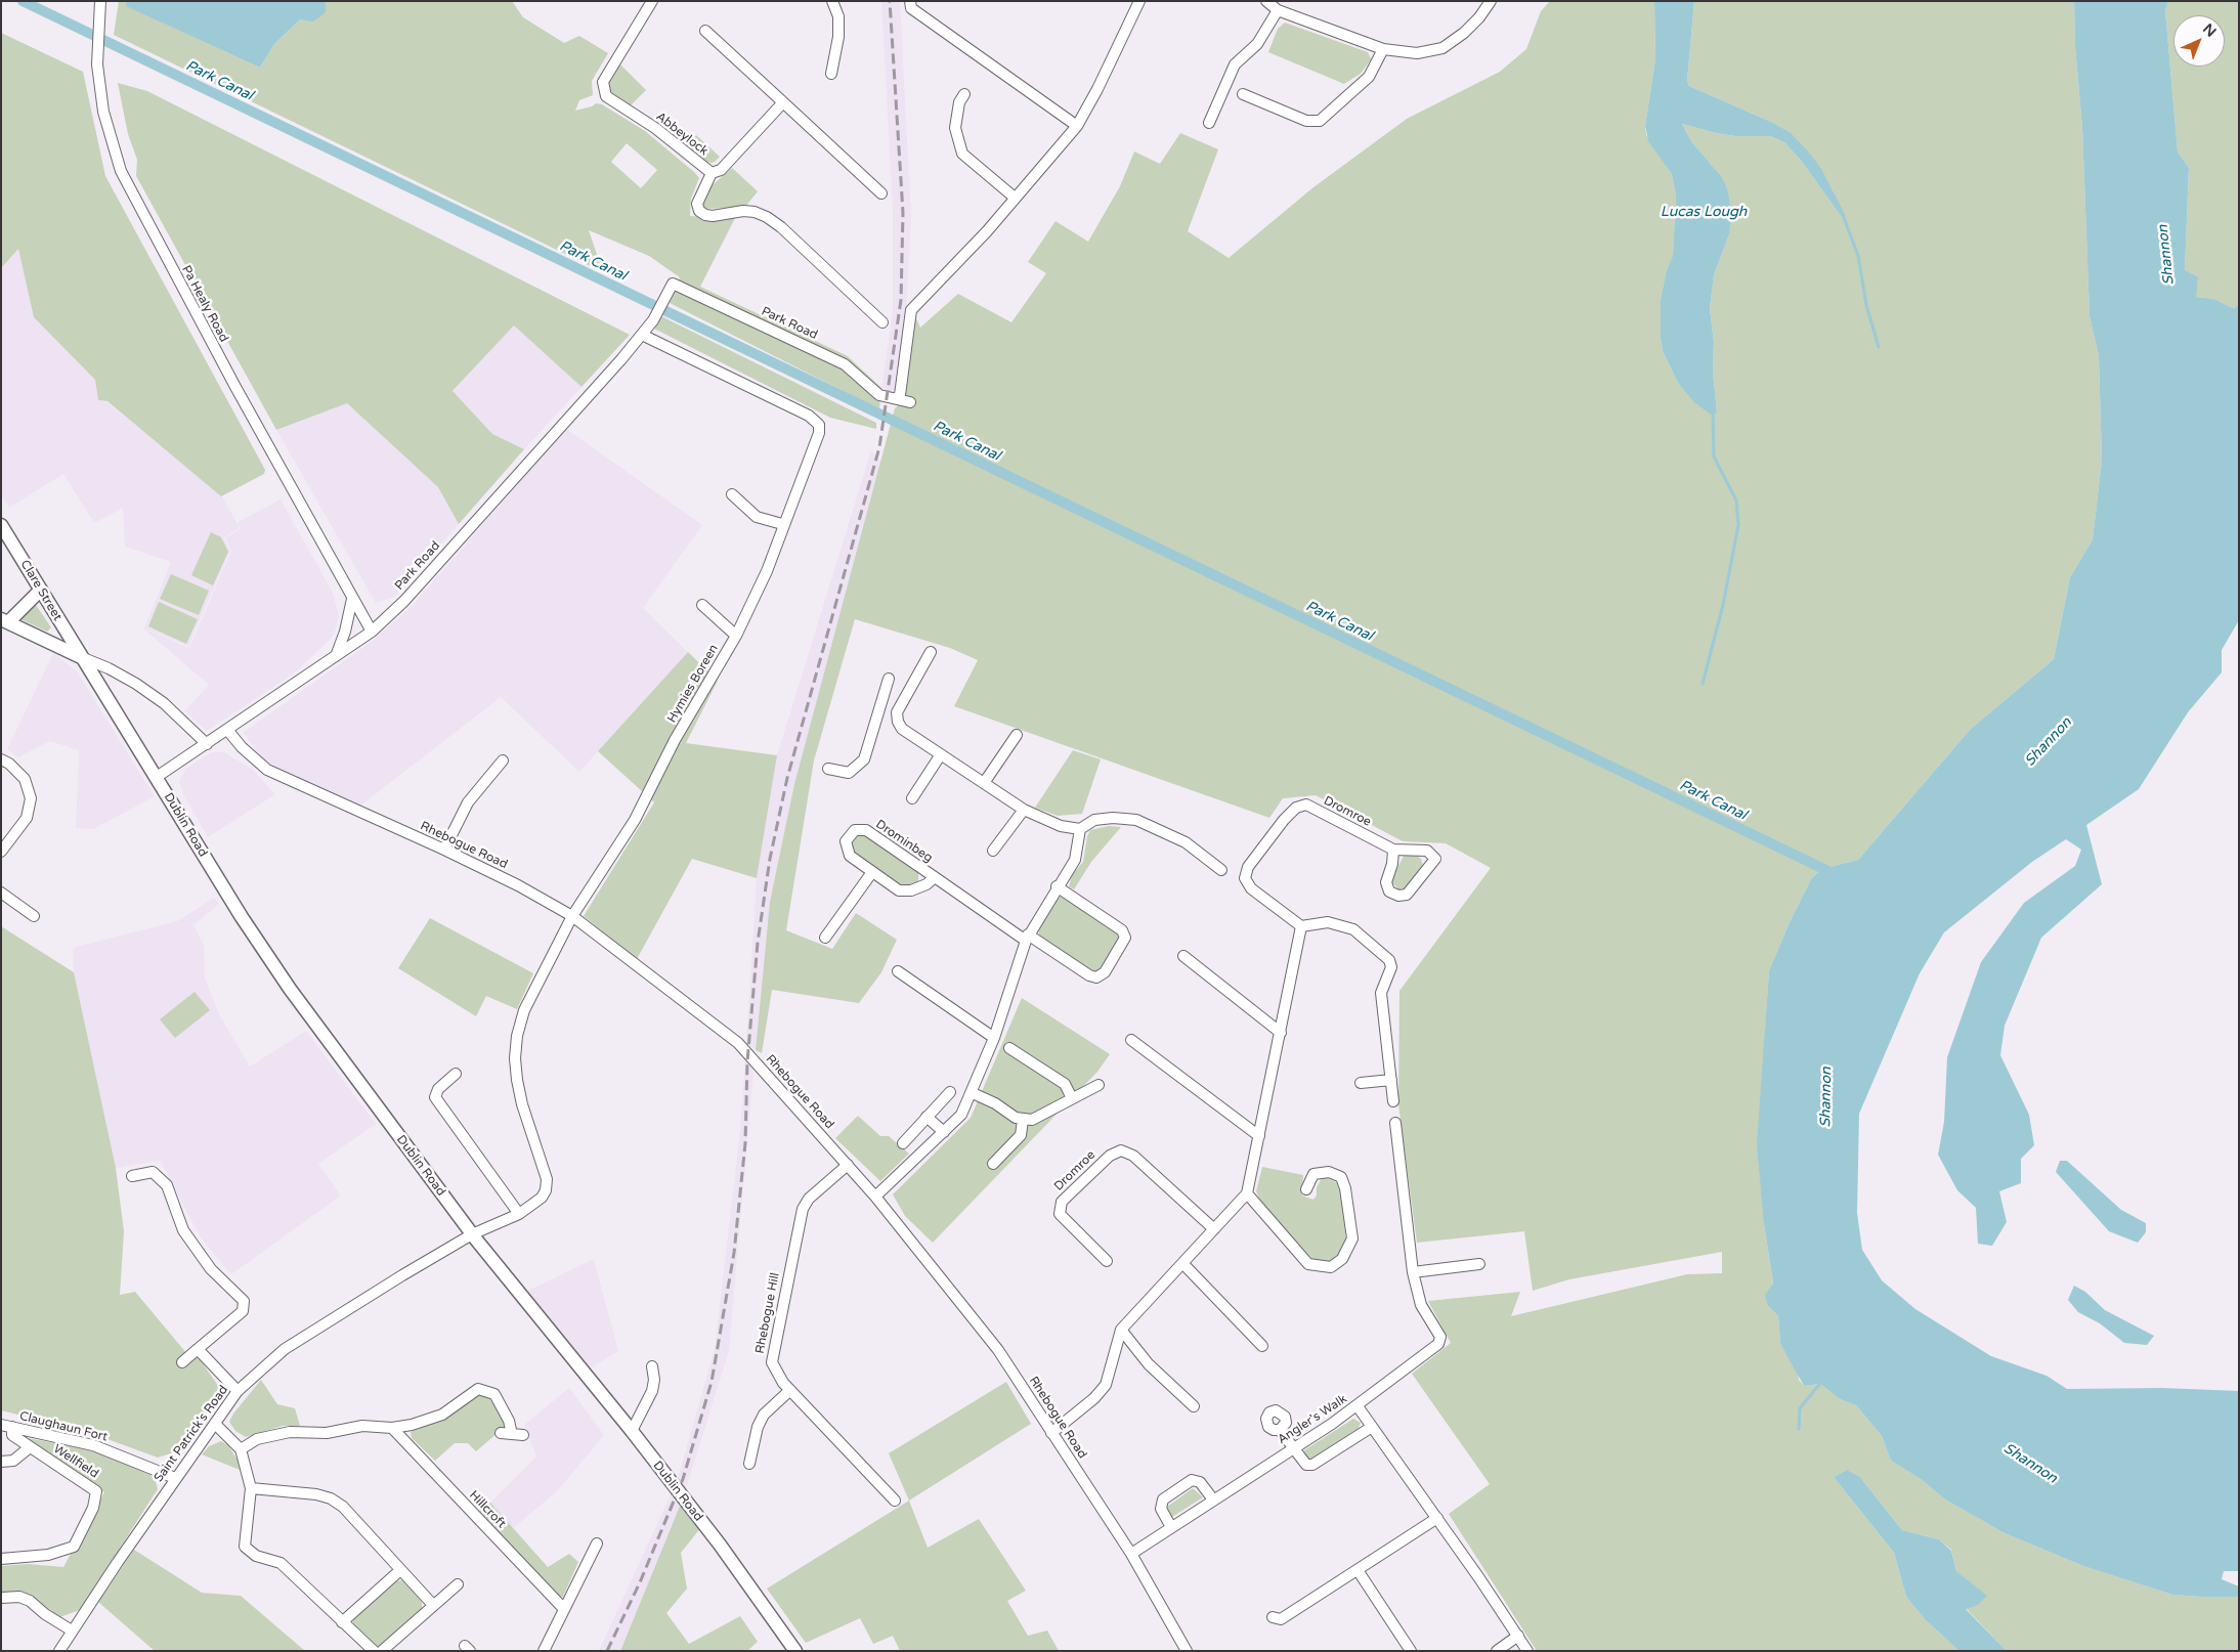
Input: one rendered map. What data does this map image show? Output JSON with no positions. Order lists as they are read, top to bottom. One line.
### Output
{"streets":{"main road":["Clare Street","Dublin Road"],"street":["Abbeylock","Pa Healy Road","Park Road","Hymies Boreen","Dromroe","Drominbeg","Rhebogue Road","Rhebogue Hill","Angler's Walk","Claughaun Fort","Saint Patrick's Road","Wellfield","Hillcroft"]},"crossings":[["Pa Healy Road","Park Road"],["Park Road","Hymies Boreen"],["Park Road","Dublin Road"],["Park Road","Rhebogue Road"],["Clare Street","Dublin Road"],["Hymies Boreen","Rhebogue Road"],["Hymies Boreen","Saint Patrick's Road"],["Dublin Road","Saint Patrick's Road"],["Rhebogue Road","Rhebogue Hill"],["Rhebogue Road","Angler's Walk"],["Claughaun Fort","Saint Patrick's Road"],["Claughaun Fort","Wellfield"]],"water":["Park Canal","Lucas Lough","Shannon"],"north":"top right"}
